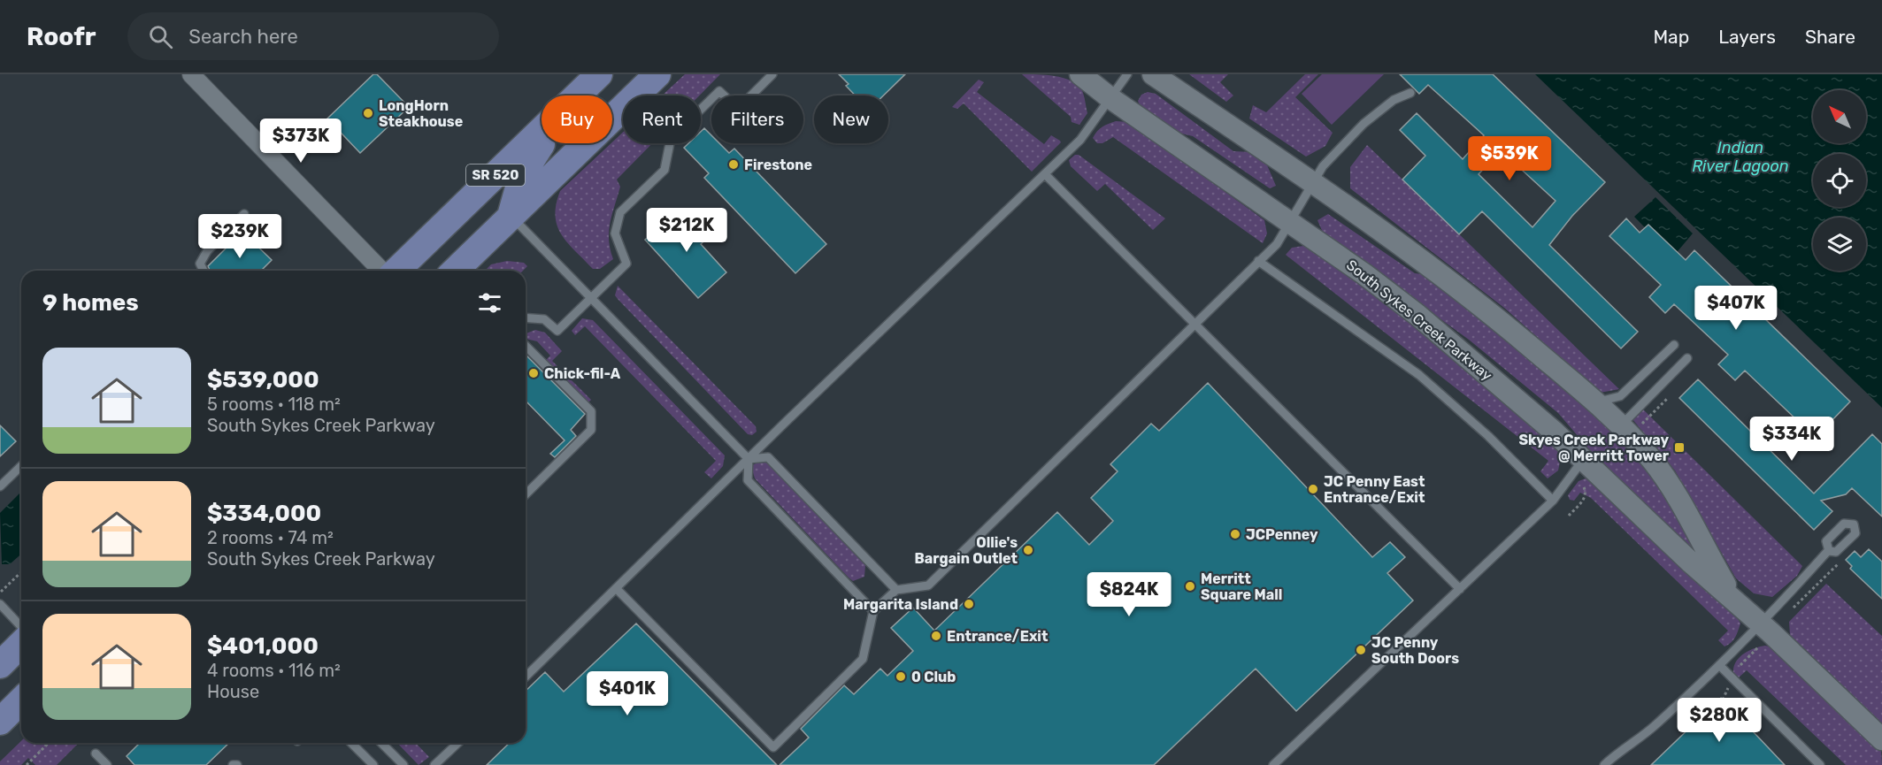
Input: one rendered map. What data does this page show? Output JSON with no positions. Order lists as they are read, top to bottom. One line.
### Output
{"streets":{"main road":["SR 520"],"street":["South Sykes Creek Parkway"]},"water":["Indian River Lagoon"],"places":{"other":["LongHorn Steakhouse","Firestone","Chick-fil-A","JC Penny East Entrance/Exit","JCPenney","Ollie's Bargain Outlet","Merritt Square Mall","Margarita Island","Entrance/Exit","JC Penny South Doors","0 Club"],"transit":["Skyes Creek Parkway @ Merritt Tower"]},"north":"top left","page":{"header":"Roofr","search":"Search here","nav":["Map","Layers","Share"],"chip":["Buy","Rent","Filters","New"],"price":["$373K","$539K","$212K","$239K","$407K","$334K","$824K","$401K","$280K"],"heading":"9 homes","list":[{"name":"$539,000","note":"5 rooms · 118 m² · South Sykes Creek Parkway"},{"name":"$334,000","note":"2 rooms · 74 m² · South Sykes Creek Parkway"},{"name":"$401,000","note":"4 rooms · 116 m² · House"}]}}
